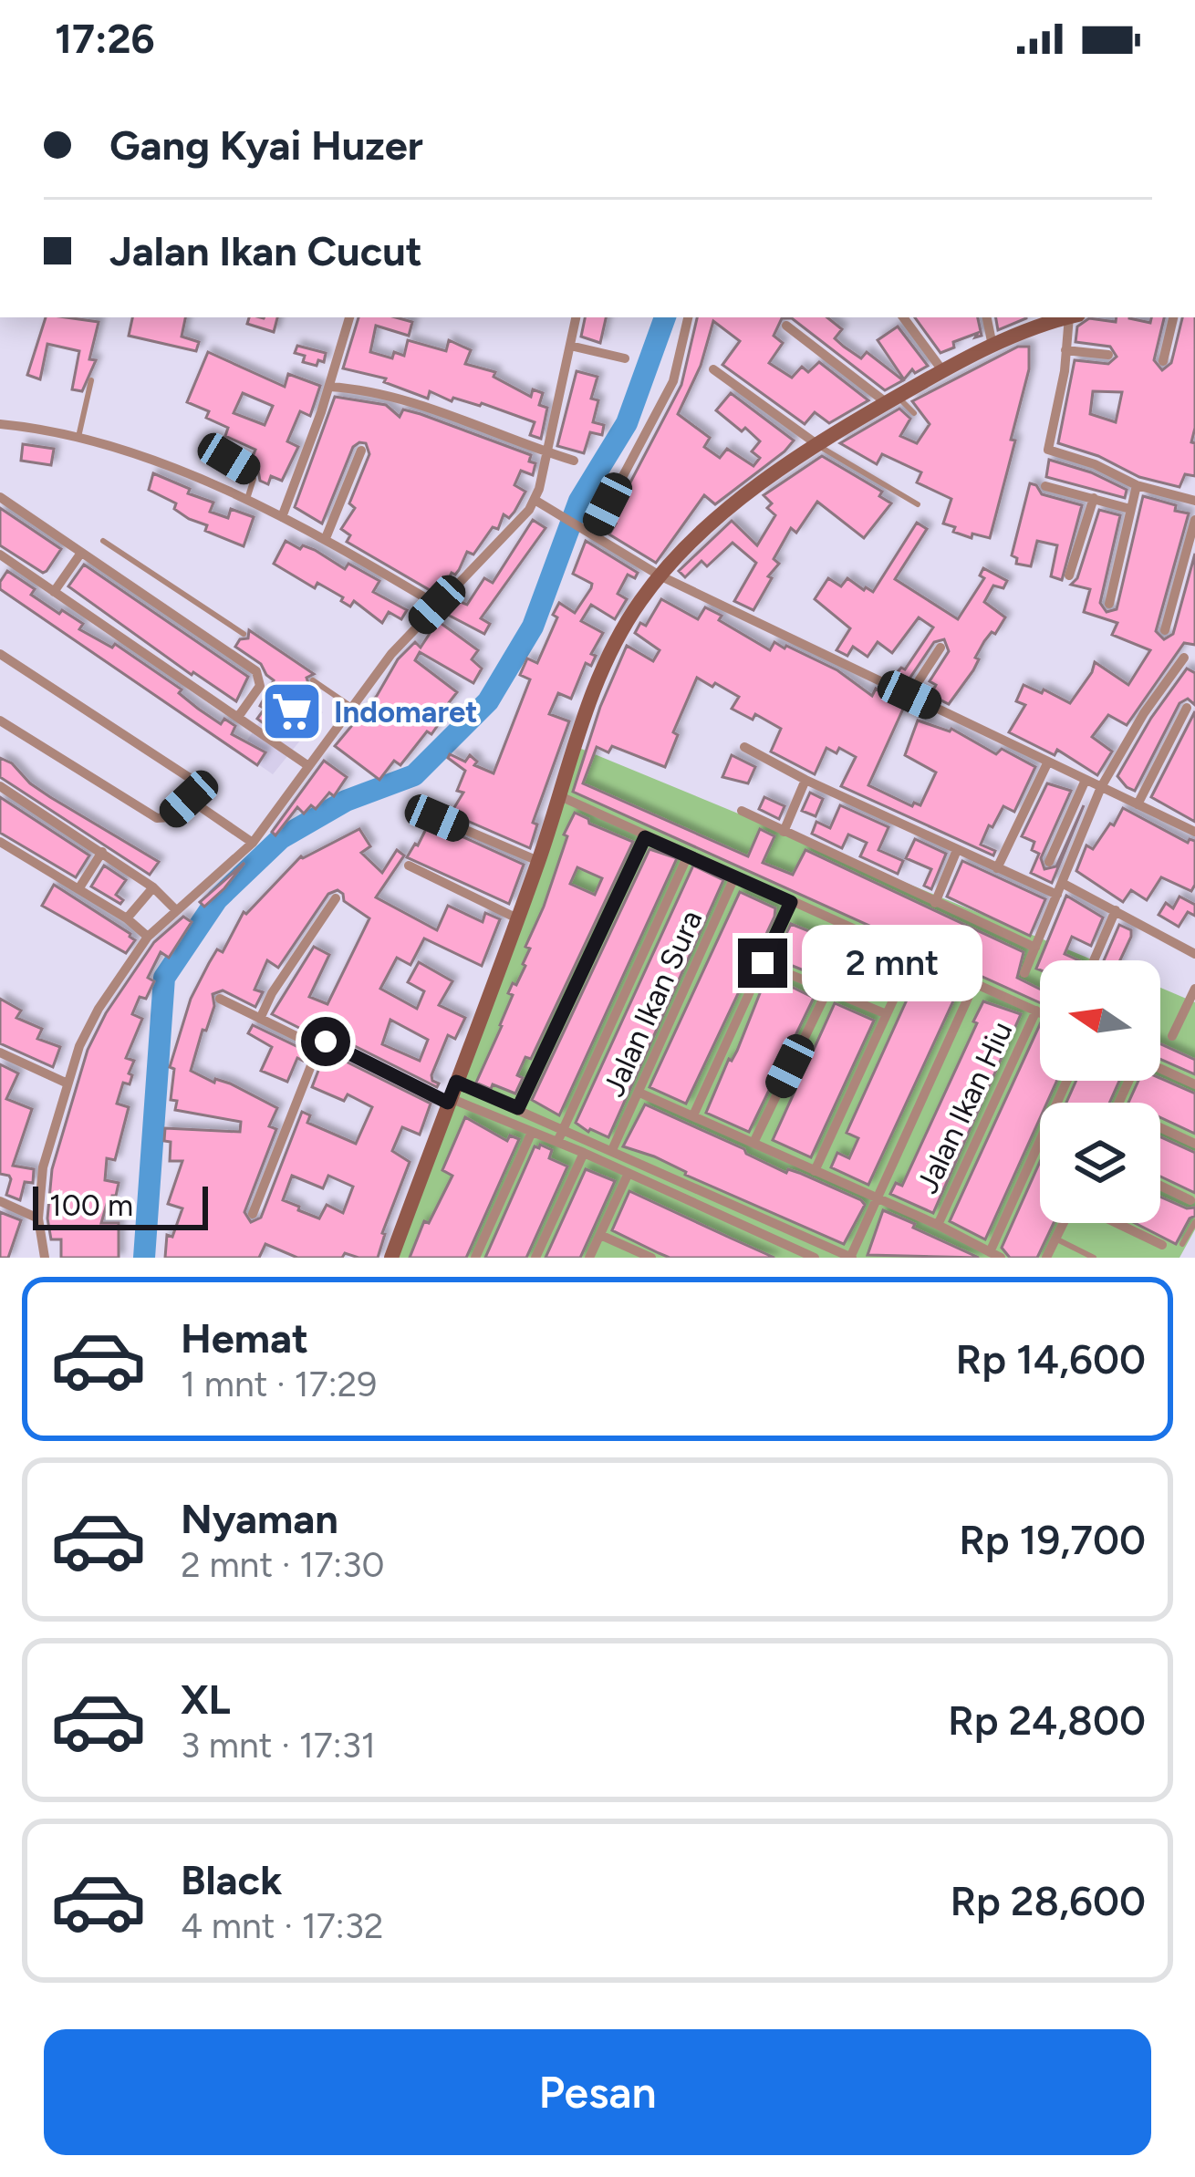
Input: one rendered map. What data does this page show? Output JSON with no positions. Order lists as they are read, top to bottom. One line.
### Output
{"streets":{"street":["Jalan Ikan Sura","Jalan Ikan Hiu"]},"places":{"supermarket":["Indomaret"]},"scale_bar":"100 m","north":"left","page":{"status":"17:26","banner":["Gang Kyai Huzer","Jalan Ikan Cucut"],"bubble":"2 mnt","scale":"100 m","list":[{"name":"Hemat","note":"1 mnt · 17:29","value":"Rp 14,600"},{"name":"Nyaman","note":"2 mnt · 17:30","value":"Rp 19,700"},{"name":"XL","note":"3 mnt · 17:31","value":"Rp 24,800"},{"name":"Black","note":"4 mnt · 17:32","value":"Rp 28,600"}],"buttons":"Pesan"}}
